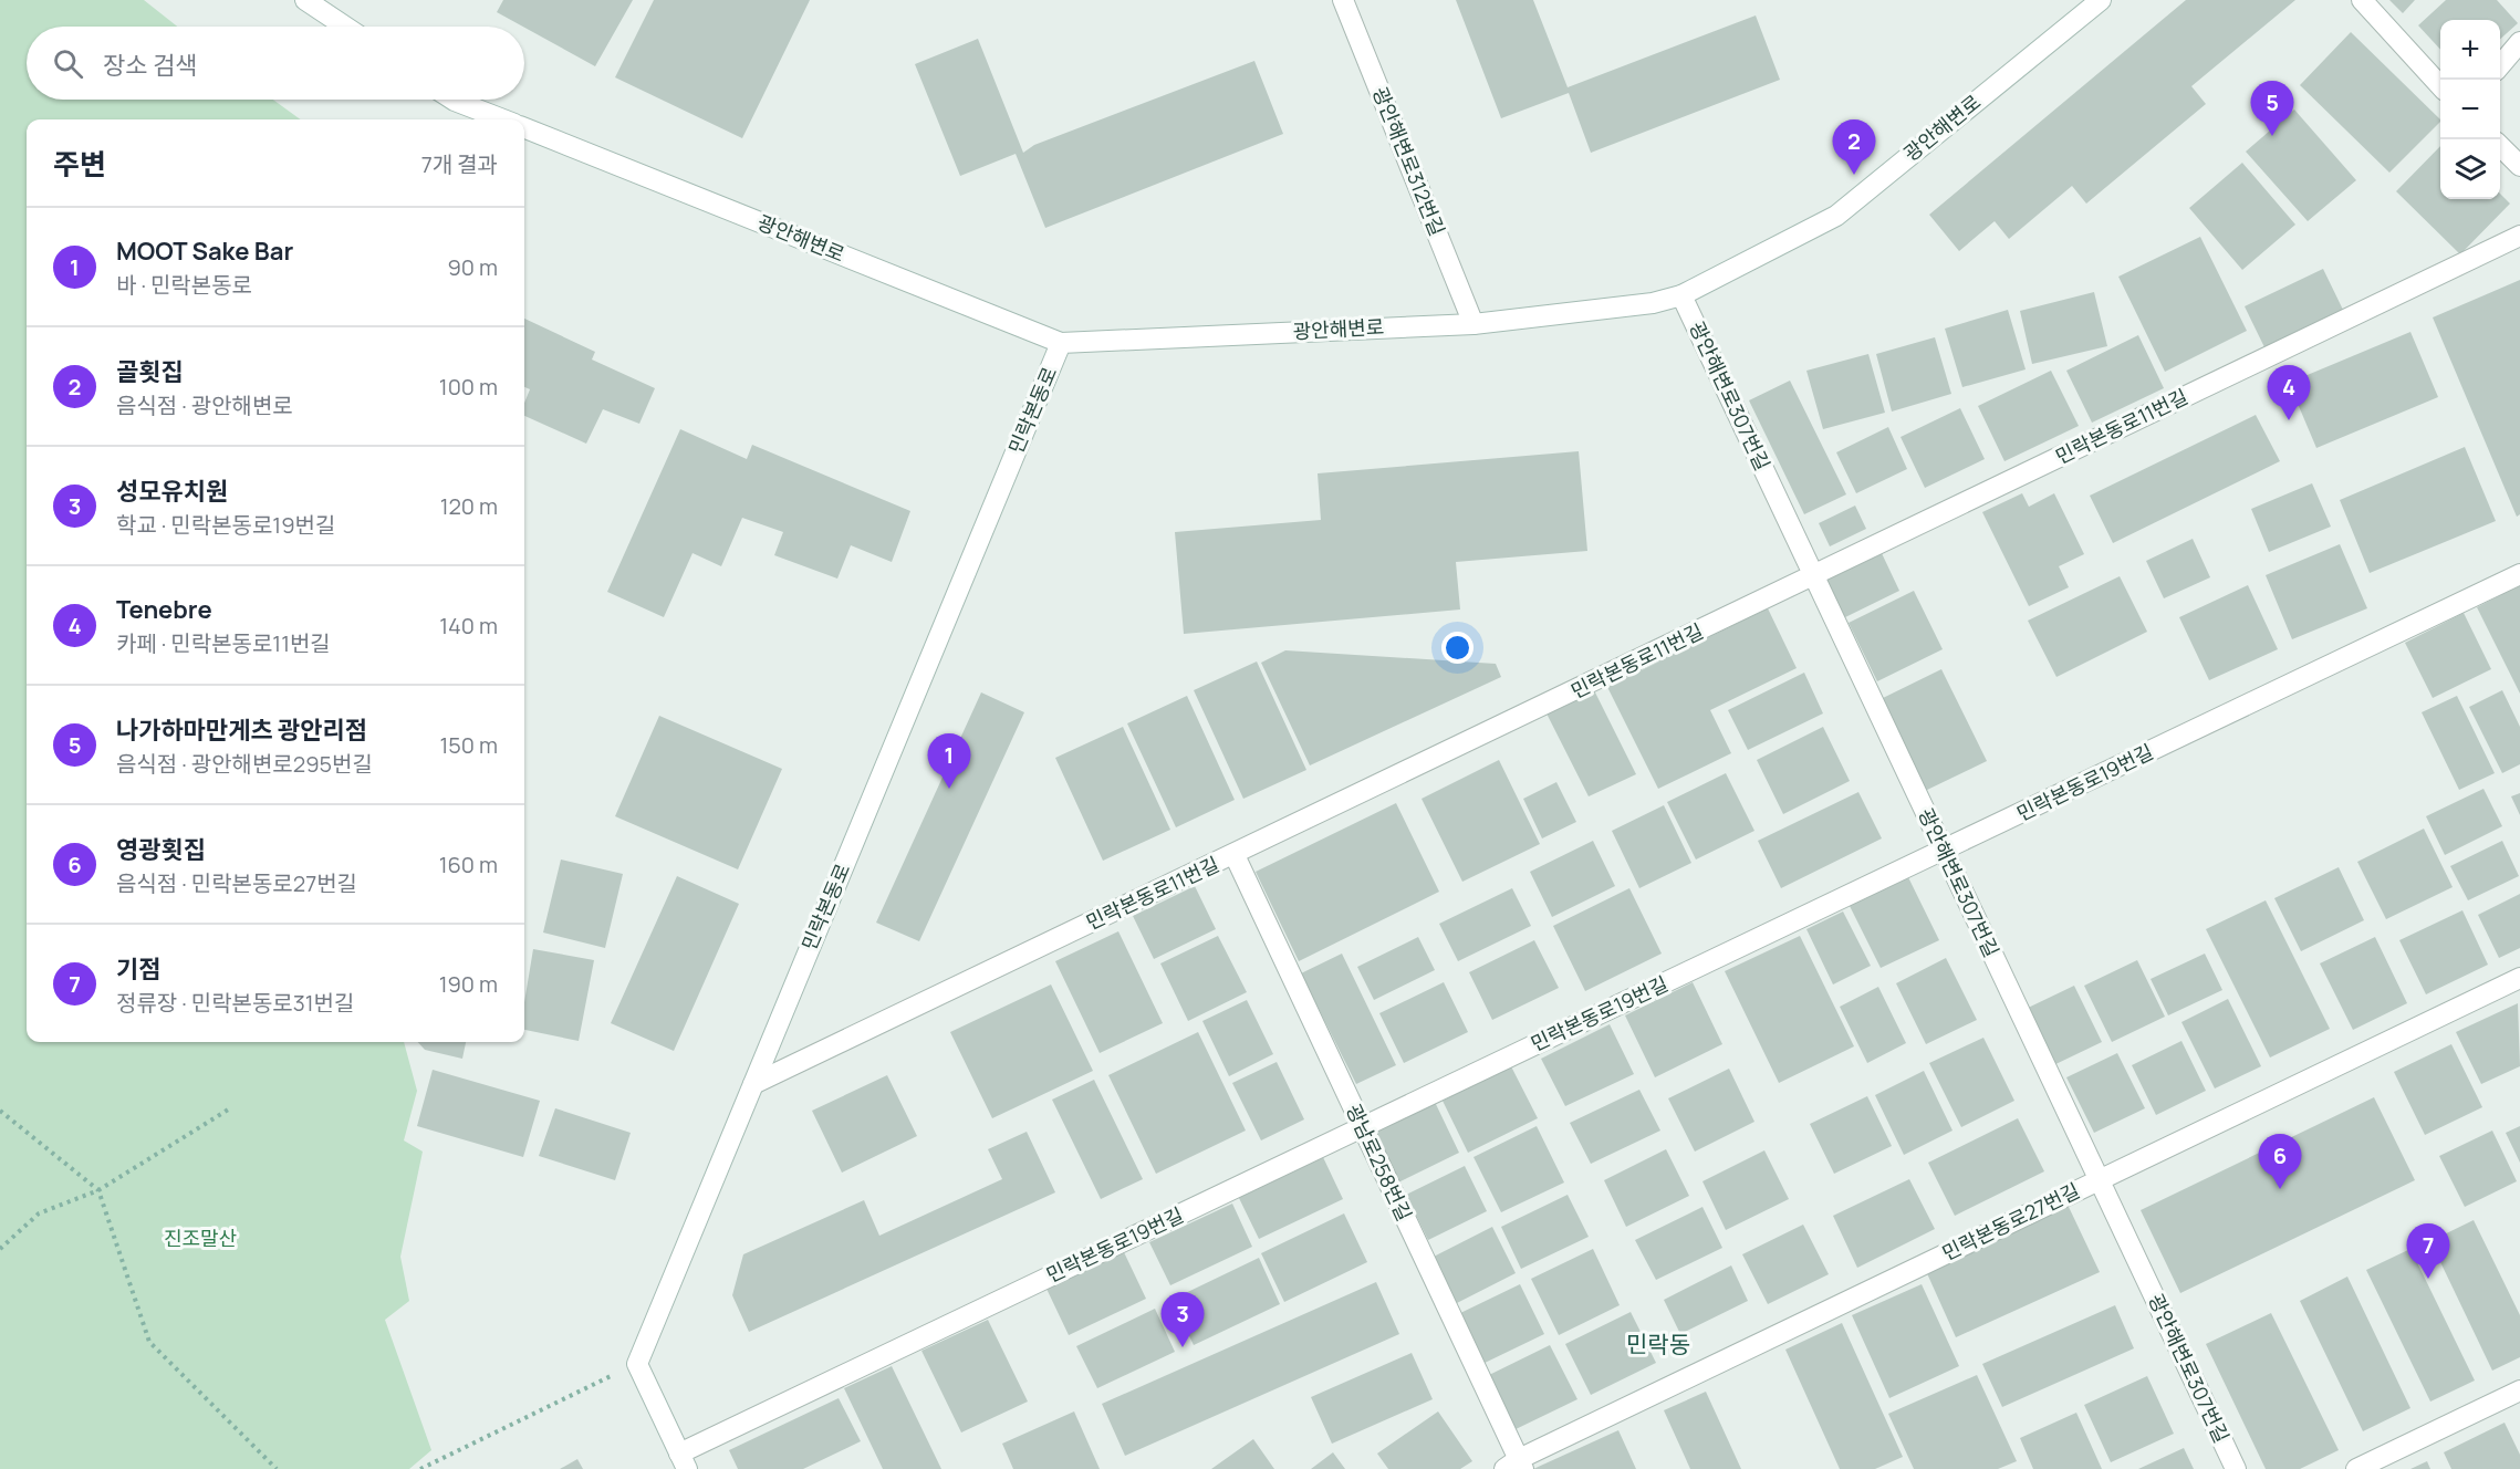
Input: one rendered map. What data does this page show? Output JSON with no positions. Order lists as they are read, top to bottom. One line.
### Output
{"streets":{"street":["광안해변로","광안해변로312번길","광안해변로307번길","민락본동로","민락본동로11번길","민락본동로19번길","광남로258번길","민락본동로27번길"]},"crossings":[["광안해변로","광안해변로312번길"],["광안해변로","광안해변로307번길"],["광안해변로","민락본동로"],["광안해변로307번길","민락본동로11번길"],["광안해변로307번길","민락본동로19번길"],["광안해변로307번길","민락본동로27번길"],["민락본동로","민락본동로11번길"],["민락본동로11번길","광남로258번길"],["민락본동로19번길","광남로258번길"],["광남로258번길","민락본동로27번길"]],"districts":["민락동"],"parks":["진조말산"],"page":{"map_buttons":["+","−"],"search":"장소 검색","pins":["5","2","4","1","6","7","3"],"heading":["주변","7개 결과"],"list":[{"mark":"1","name":"MOOT Sake Bar","note":"바 · 민락본동로","value":"90 m"},{"mark":"2","name":"골횟집","note":"음식점 · 광안해변로","value":"100 m"},{"mark":"3","name":"성모유치원","note":"학교 · 민락본동로19번길","value":"120 m"},{"mark":"4","name":"Tenebre","note":"카페 · 민락본동로11번길","value":"140 m"},{"mark":"5","name":"나가하마만게츠 광안리점","note":"음식점 · 광안해변로295번길","value":"150 m"},{"mark":"6","name":"영광횟집","note":"음식점 · 민락본동로27번길","value":"160 m"},{"mark":"7","name":"기점","note":"정류장 · 민락본동로31번길","value":"190 m"}]}}
